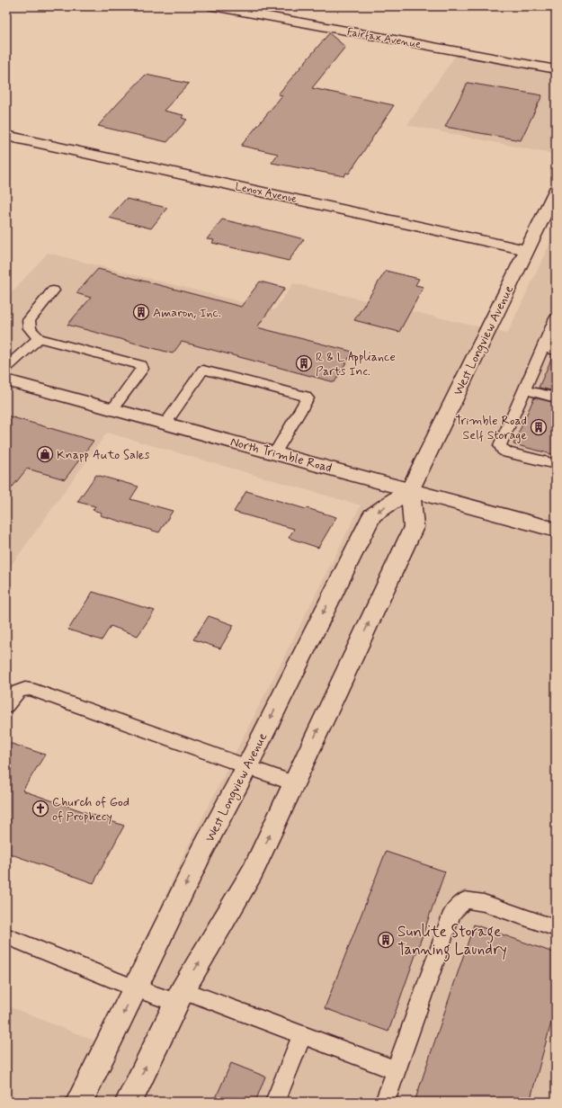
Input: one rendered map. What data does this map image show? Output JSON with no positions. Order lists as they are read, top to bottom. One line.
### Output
{"streets":{"street":["Fairfax Avenue","Lenox Avenue","West Longview Avenue","North Trimble Road"]},"crossings":[["Lenox Avenue","West Longview Avenue"],["West Longview Avenue","North Trimble Road"]],"places":{"building":["Amaron, Inc.","R & L Appliance Parts Inc.","Trimble Road Self Storage","Sunlite Storage Tanning Laundry"],"shop":["Knapp Auto Sales"],"church":["Church of God of Prophecy"]}}
